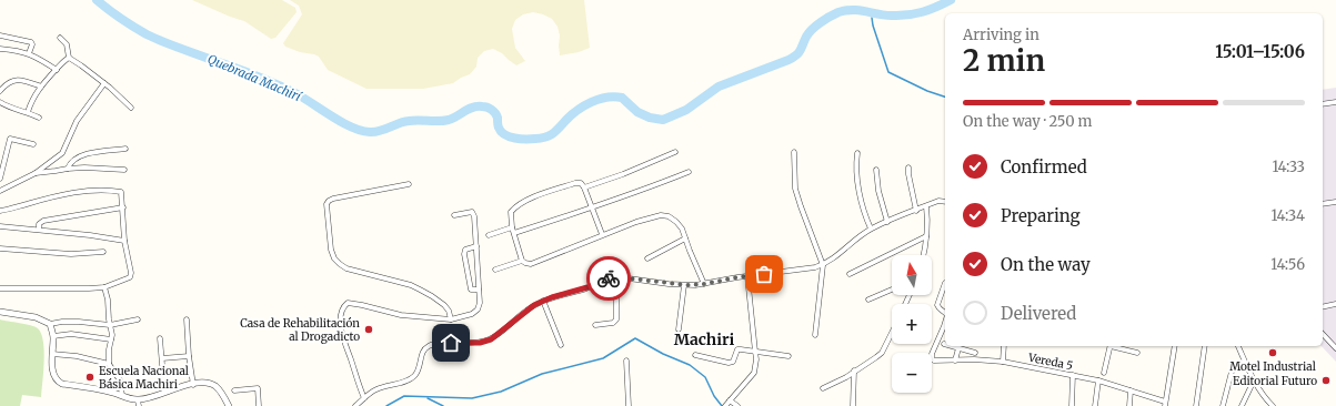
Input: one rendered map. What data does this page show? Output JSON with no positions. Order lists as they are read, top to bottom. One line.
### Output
{"streets":{"street":["Vereda 5"]},"districts":["Machiri"],"water":["Quebrada Machirí"],"places":["Casa de Rehabilitación al Drogadicto","Motel Industrial","Escuela Nacional Básica Machiri","Editorial Futuro"],"north":"top","page":{"heading":["2 min","Arriving in","15:01–15:06"],"bar":"On the way · 250 m","list":[["Confirmed","14:33"],["Preparing","14:34"],["On the way","14:56"],"Delivered"],"map_buttons":["+","−"]}}
